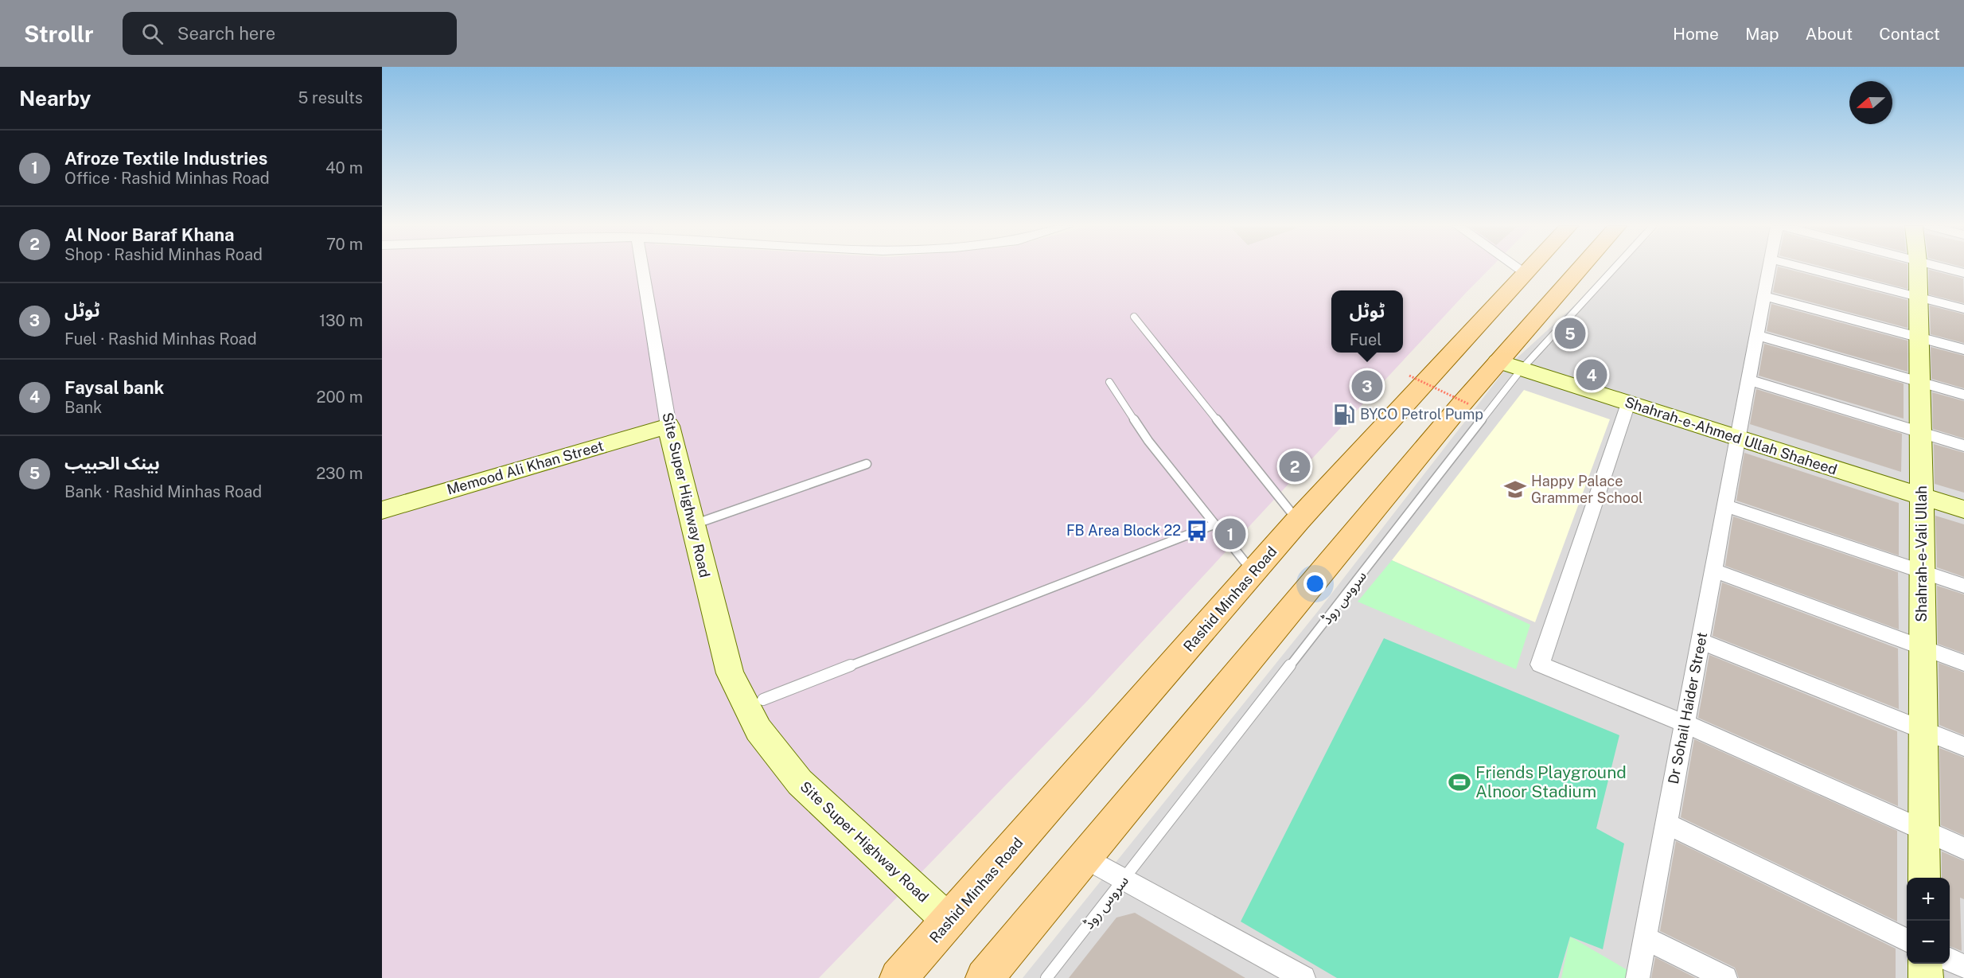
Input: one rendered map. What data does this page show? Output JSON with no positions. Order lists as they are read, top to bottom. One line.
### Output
{"streets":{"main road":["Rashid Minhas Road"],"street":["Shahrah-e-Ahmed Ullah Shaheed","Memood Ali Khan Street","Site Super Highway Road","Shahrah-e-Vali Ullah","Dr Sohail Haider Street"],"lane":["سروس روڈ"]},"crossings":[["Shahrah-e-Ahmed Ullah Shaheed","Shahrah-e-Vali Ullah"],["Shahrah-e-Ahmed Ullah Shaheed","سروس روڈ"],["Shahrah-e-Ahmed Ullah Shaheed","Dr Sohail Haider Street"],["Memood Ali Khan Street","Site Super Highway Road"],["Site Super Highway Road","Rashid Minhas Road"]],"places":{"fuel station":["BYCO Petrol Pump"],"school or university":["Happy Palace Grammer School"],"bus stop":["FB Area Block 22"],"sports":["Friends Playground Alnoor Stadium"]},"north":"left","page":{"header":"Strollr","search":"Search here","nav":["Home","Map","About","Contact"],"heading":["Nearby","5 results"],"list":[{"mark":"1","name":"Afroze Textile Industries","note":"Office · Rashid Minhas Road","value":"40 m"},{"mark":"2","name":"Al Noor Baraf Khana","note":"Shop · Rashid Minhas Road","value":"70 m"},{"mark":"3","name":"ٹوٹل","note":"Fuel · Rashid Minhas Road","value":"130 m"},{"mark":"4","name":"Faysal bank","note":"Bank","value":"200 m"},{"mark":"5","name":"بينک الحبيب","note":"Bank · Rashid Minhas Road","value":"230 m"}],"popup":["ٹوٹل","Fuel"],"pins":["5","4","3","2","1"],"map_buttons":["+","−"]}}
